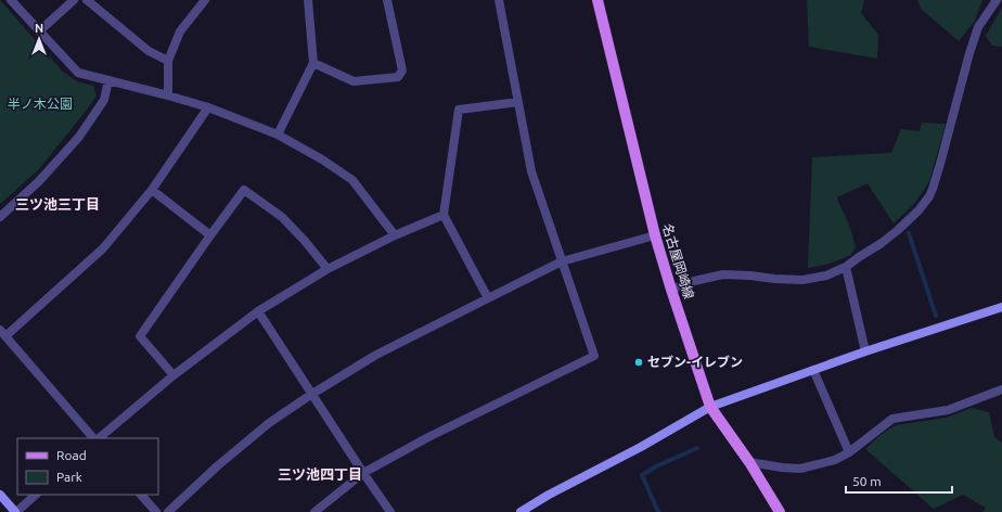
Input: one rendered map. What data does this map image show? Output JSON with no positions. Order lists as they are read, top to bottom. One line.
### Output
{"streets":{"main road":["名古屋岡崎線"]},"districts":["三ツ池三丁目","三ツ池四丁目"],"parks":["半ノ木公園"],"places":["セブン-イレブン"],"legend":["Road","Park"],"scale_bar":"50 m","north":"top"}
